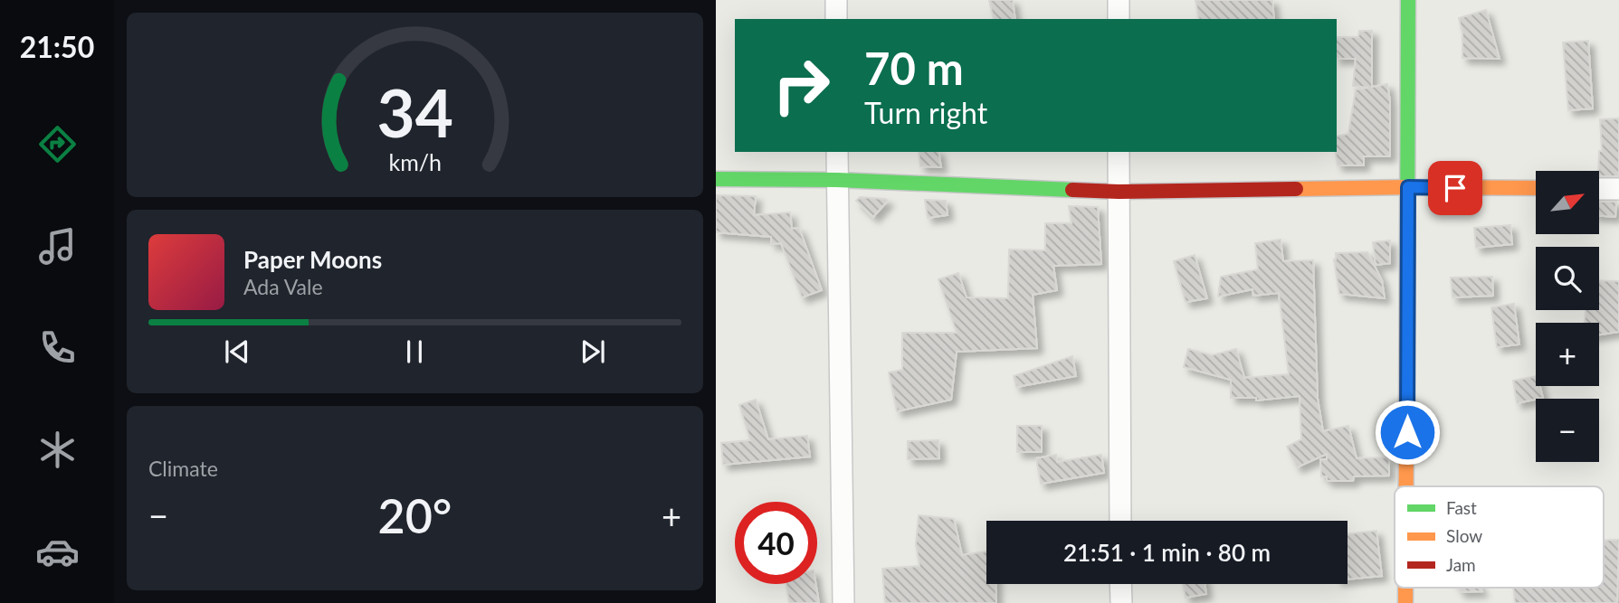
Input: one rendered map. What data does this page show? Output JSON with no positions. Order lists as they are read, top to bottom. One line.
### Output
{"legend":["Fast","Slow","Jam"],"north":"top right","page":{"tabs":"21:50","turn":["70 m","Turn right"],"map_buttons":["+","−"],"song":["Paper Moons","Ada Vale"],"tile":"Climate","heat":["−","20°","+"],"limit":"40","trip":"21:51 · 1 min · 80 m","gauge":["34","km/h"]}}
